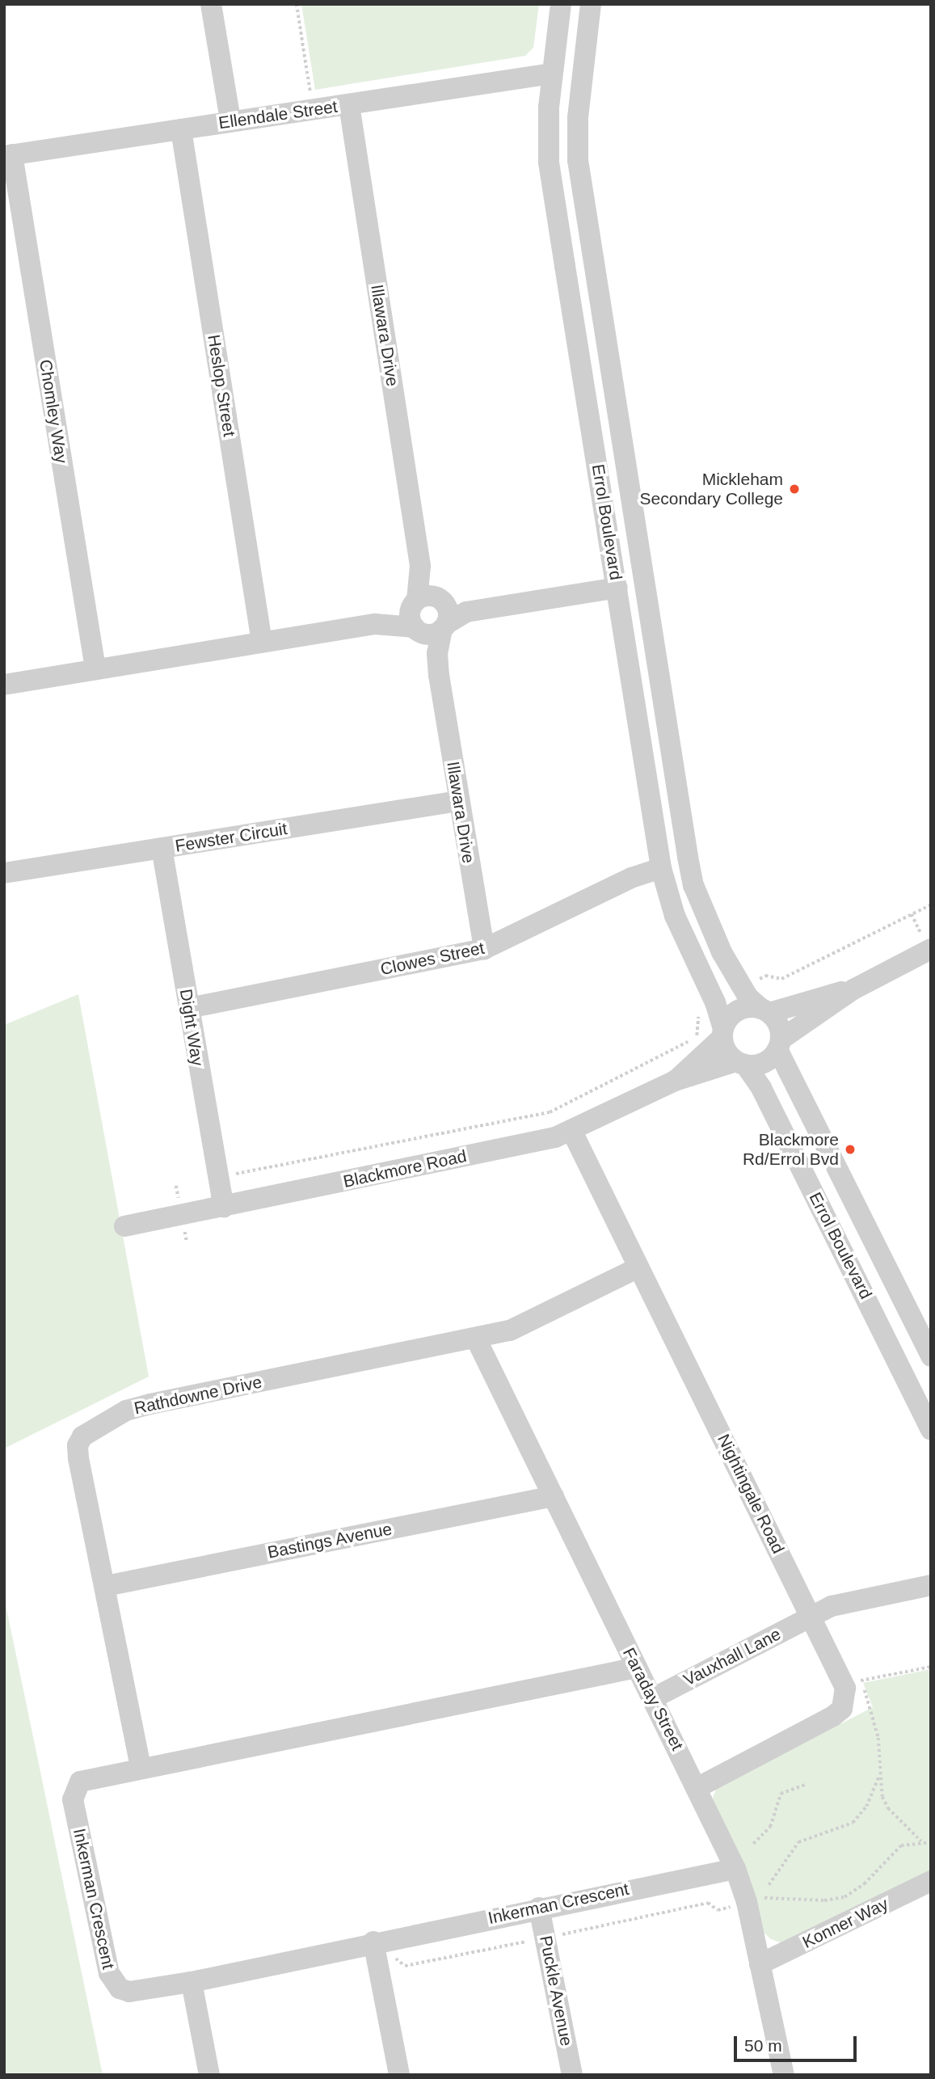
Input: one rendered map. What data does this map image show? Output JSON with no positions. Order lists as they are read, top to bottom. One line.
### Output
{"streets":{"street":["Ellendale Street","Illawara Drive","Heslop Street","Chomley Way","Errol Boulevard","Fewster Circuit","Clowes Street","Dight Way","Blackmore Road","Rathdowne Drive","Nightingale Road","Bastings Avenue","Vauxhall Lane","Faraday Street","Inkerman Crescent","Konner Way","Puckle Avenue"]},"crossings":[["Ellendale Street","Illawara Drive"],["Ellendale Street","Heslop Street"],["Ellendale Street","Chomley Way"],["Ellendale Street","Errol Boulevard"],["Illawara Drive","Fewster Circuit"],["Illawara Drive","Clowes Street"],["Errol Boulevard","Clowes Street"],["Errol Boulevard","Blackmore Road"],["Fewster Circuit","Dight Way"],["Clowes Street","Dight Way"],["Dight Way","Blackmore Road"],["Blackmore Road","Nightingale Road"],["Rathdowne Drive","Nightingale Road"],["Rathdowne Drive","Bastings Avenue"],["Rathdowne Drive","Faraday Street"],["Rathdowne Drive","Inkerman Crescent"],["Nightingale Road","Vauxhall Lane"],["Bastings Avenue","Faraday Street"],["Vauxhall Lane","Faraday Street"],["Faraday Street","Inkerman Crescent"],["Faraday Street","Konner Way"],["Inkerman Crescent","Puckle Avenue"]],"places":["Mickleham Secondary College","Blackmore Rd/Errol Bvd"],"scale_bar":"50 m"}
